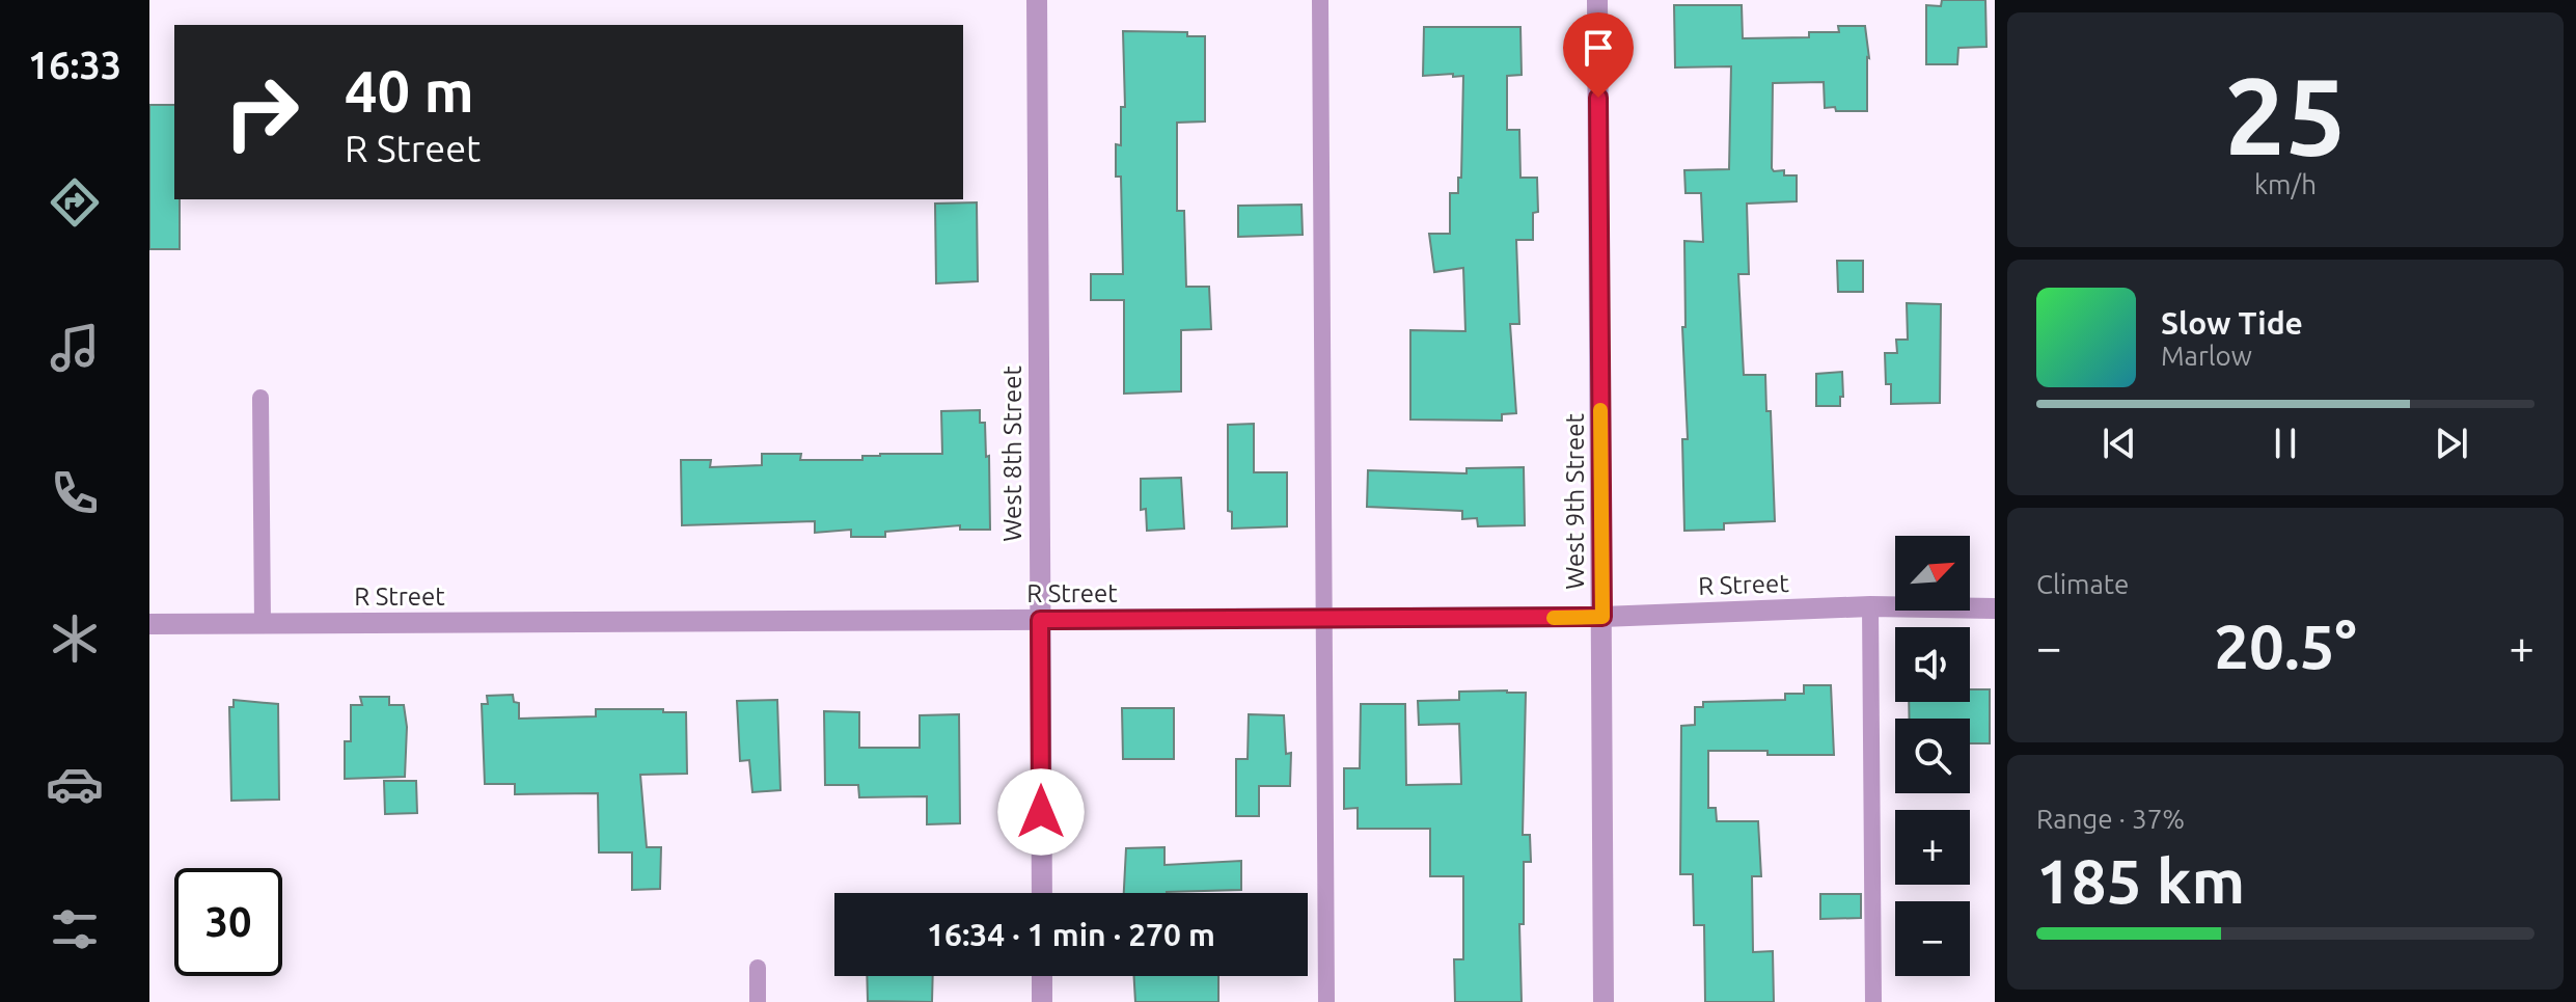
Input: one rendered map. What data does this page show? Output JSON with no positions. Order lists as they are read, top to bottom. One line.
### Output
{"streets":{"street":["West 8th Street","West 9th Street","R Street"]},"crossings":[["West 8th Street","R Street"],["West 9th Street","R Street"]],"north":"top right","page":{"tabs":"16:33","tile":[["25","km/h"],"Climate",["Range · 37%","185 km"]],"turn":["40 m","R Street"],"song":["Slow Tide","Marlow"],"map_buttons":["+","−"],"heat":["−","20.5°","+"],"limit":"30","trip":"16:34 · 1 min · 270 m"}}
